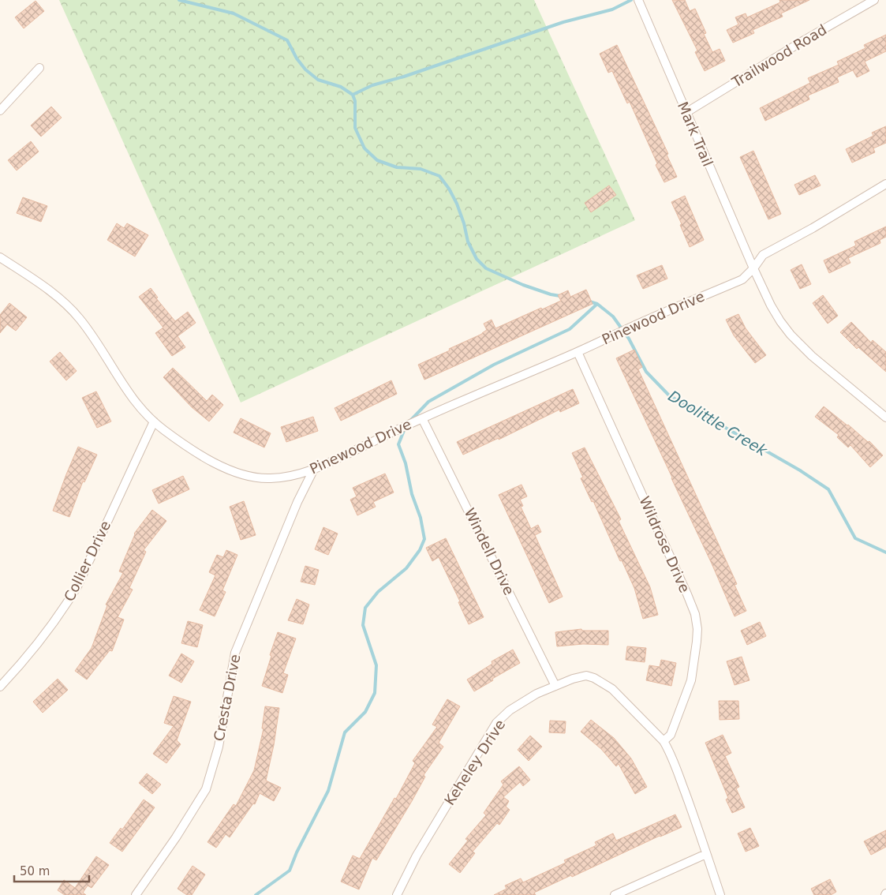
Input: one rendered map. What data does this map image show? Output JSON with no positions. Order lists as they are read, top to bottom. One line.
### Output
{"streets":{"street":["Trailwood Road","Mark Trail","Pinewood Drive","Wildrose Drive","Windell Drive","Collier Drive","Cresta Drive","Keheley Drive"]},"crossings":[["Trailwood Road","Mark Trail"],["Mark Trail","Pinewood Drive"],["Pinewood Drive","Wildrose Drive"],["Pinewood Drive","Windell Drive"],["Pinewood Drive","Collier Drive"],["Pinewood Drive","Cresta Drive"],["Wildrose Drive","Keheley Drive"],["Windell Drive","Keheley Drive"]],"water":["Doolittle Creek"],"scale_bar":"50 m"}
